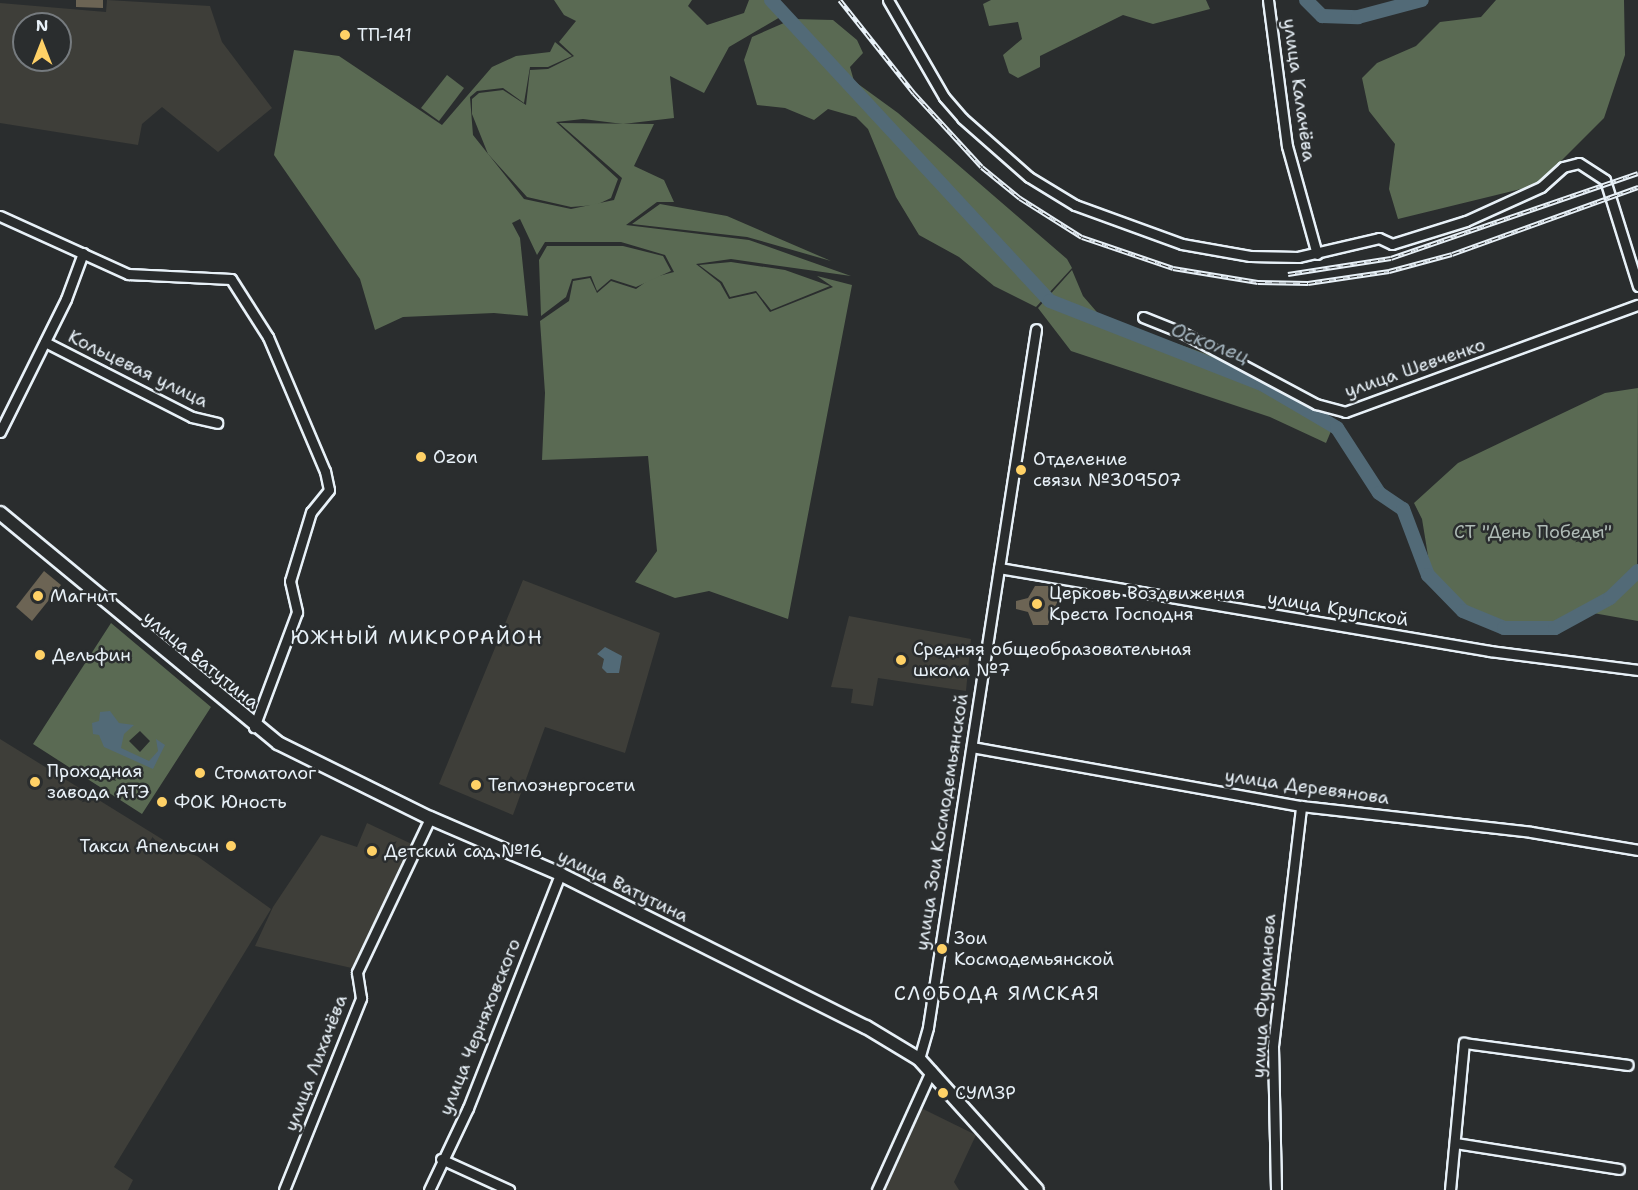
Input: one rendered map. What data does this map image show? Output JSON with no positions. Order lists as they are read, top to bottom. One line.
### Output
{"streets":{"main road":["улица Ватутина"],"street":["улица Калачёва","улица Шевченко","Кольцевая улица","улица Крупской","улица Деревянова","улица Зои Космодемьянской","улица Фурманова","улица Черняховского","улица Лихачёва"]},"crossings":[["улица Крупской","улица Зои Космодемьянской"],["улица Ватутина","улица Зои Космодемьянской"],["улица Ватутина","улица Черняховского"],["улица Ватутина","улица Лихачёва"],["улица Деревянова","улица Зои Космодемьянской"],["улица Деревянова","улица Фурманова"]],"districts":["ЮЖНЫЙ МИКРОРАЙОН","СЛОБОДА ЯМСКАЯ"],"water":["Осколец"],"parks":["СТ \"День Победы\""],"places":["ТП-141","Ozon","Отделение связи №309507","Магнит","Церковь Воздвижения Креста Господня","Дельфин","Средняя общеобразовательная школа №7","Стоматолог","Проходная завода АТЭ","Теплоэнергосети","ФОК Юность","Такси Апельсин","Детский сад №16","Зои Космодемьянской","СУМЗР"],"north":"top"}
